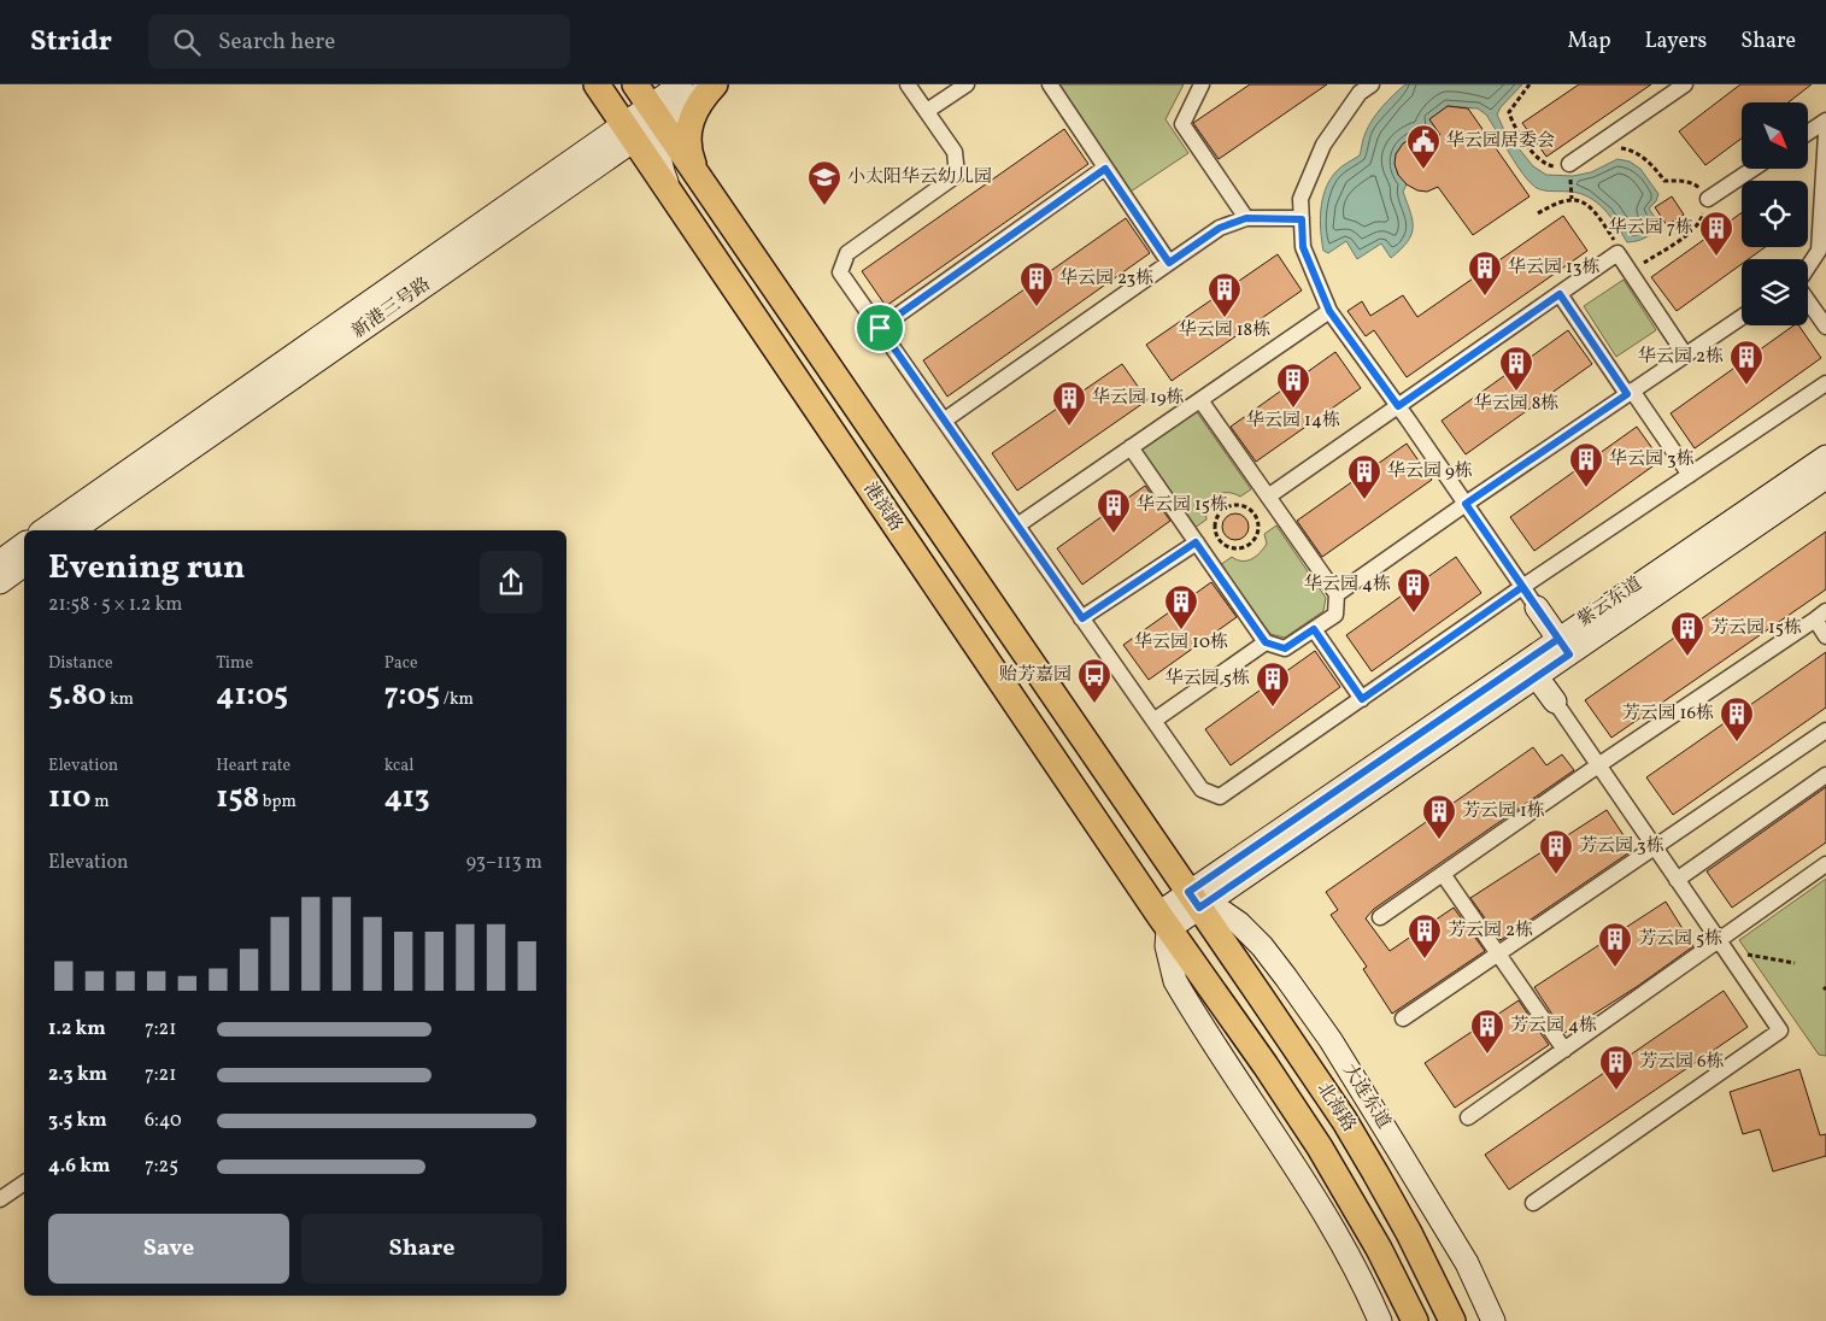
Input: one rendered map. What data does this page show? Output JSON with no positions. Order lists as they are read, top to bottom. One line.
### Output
{"streets":{"main road":["新港三号路","港滨路","紫云东道","大连东道","北海路"]},"crossings":[["新港三号路","港滨路"],["港滨路","紫云东道"],["港滨路","大连东道"],["港滨路","北海路"],["紫云东道","大连东道"],["紫云东道","北海路"],["大连东道","北海路"]],"places":{"public building":["华云园居委会"],"school or university":["小太阳华云幼儿园"],"building":["华云园 7栋","华云园 13栋","华云园 23栋","华云园 18栋","华云园 2栋","华云园 8栋","华云园 14栋","华云园 19栋","华云园 3栋","华云园 9栋","华云园 15栋","华云园 4栋","华云园 10栋","芳云园 15栋","华云园 5栋","芳云园 16栋","芳云园 1栋","芳云园 3栋","芳云园 2栋","芳云园 5栋","芳云园 4栋","芳云园 6栋"],"bus stop":["贻芳嘉园"]},"north":"bottom right","page":{"header":"Stridr","search":"Search here","nav":["Map","Layers","Share"],"heading":["Evening run","21:58 · 5 × 1.2 km"],"stats":[["Distance","5.80 km"],["Time","41:05"],["Pace","7:05 /km"],["Elevation","110 m"],["Heart rate","158 bpm"],["kcal","413"]],"chart":["Elevation","93–113 m"],"list":[{"name":"1.2 km","note":"7:21"},{"name":"2.3 km","note":"7:21"},{"name":"3.5 km","note":"6:40"},{"name":"4.6 km","note":"7:25"}],"buttons":["Save","Share"]}}
